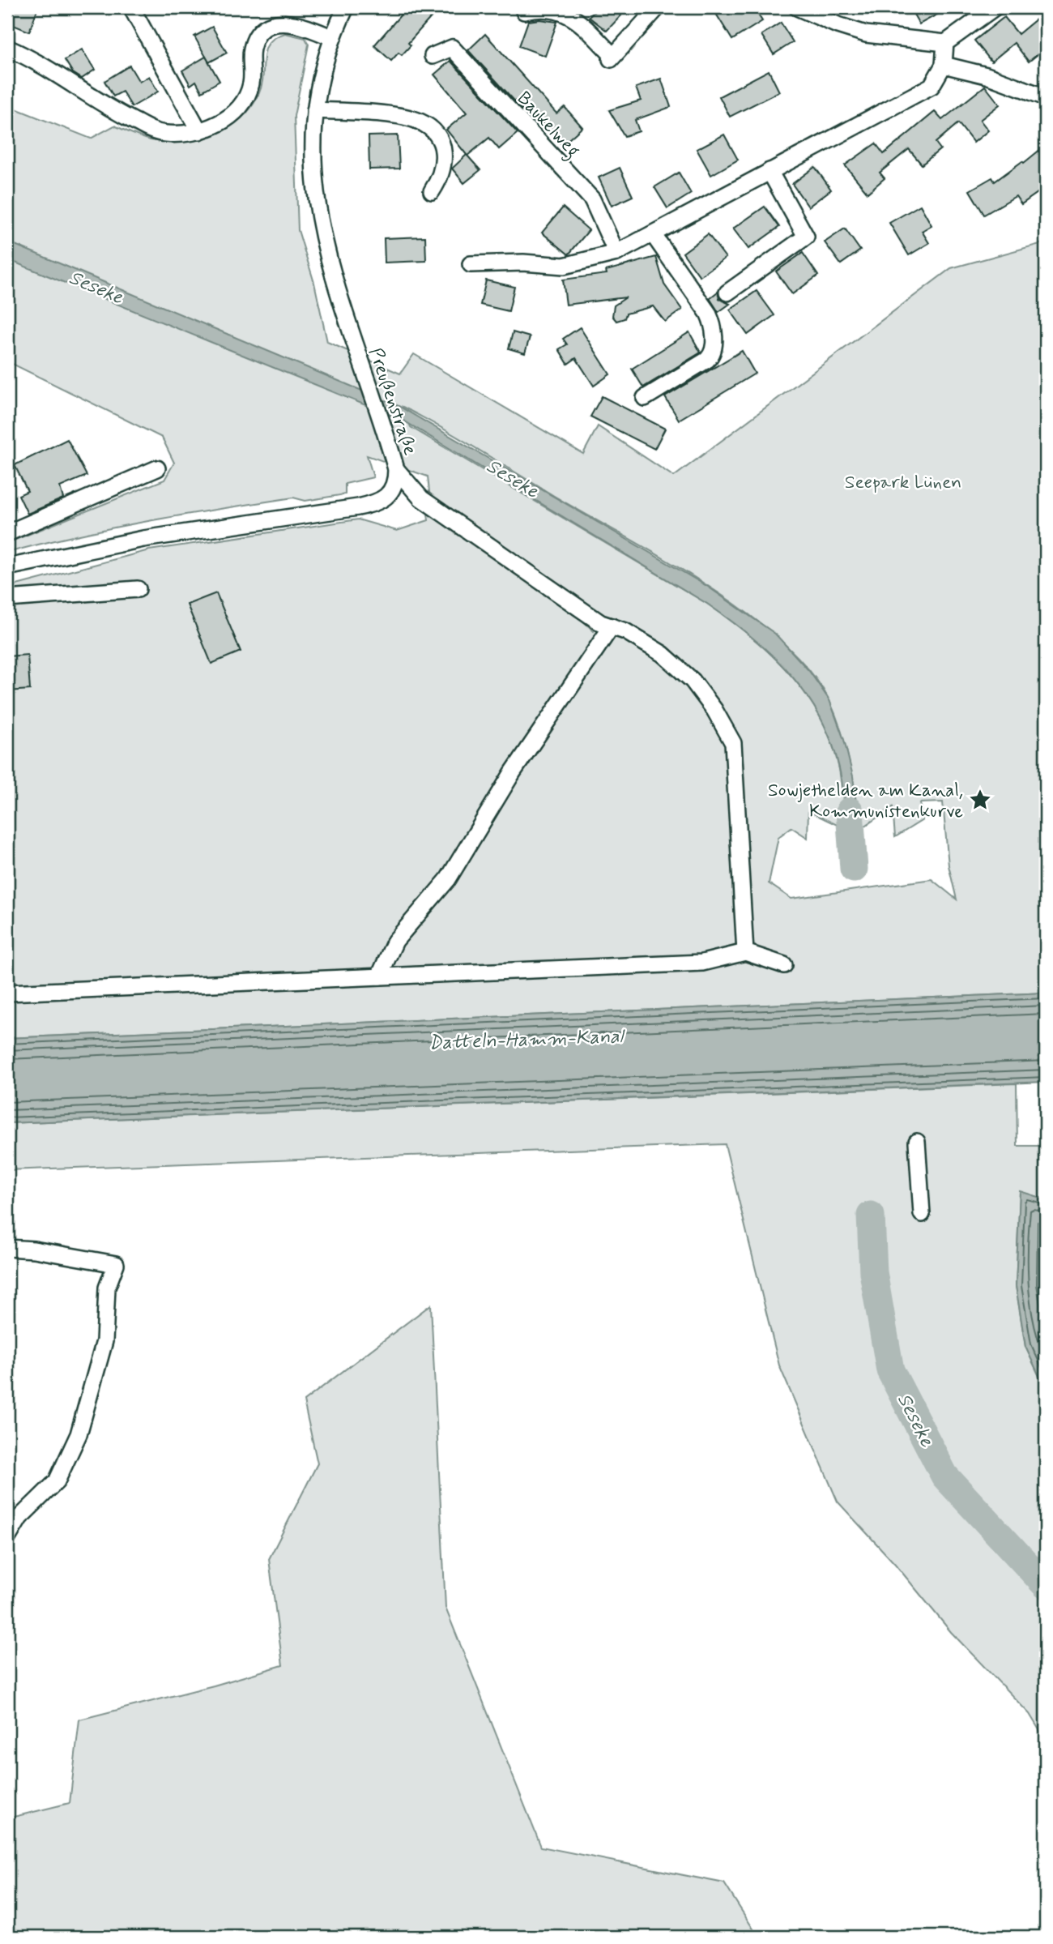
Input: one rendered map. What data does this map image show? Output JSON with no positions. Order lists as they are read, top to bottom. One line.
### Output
{"streets":{"street":["Baukelweg","Preußenstraße"]},"water":["Seseke","Datteln-Hamm-Kanal"],"parks":["Seepark Lünen"],"places":{"place":["Sowjethelden am Kanal, Kommunistenkurve"]}}
